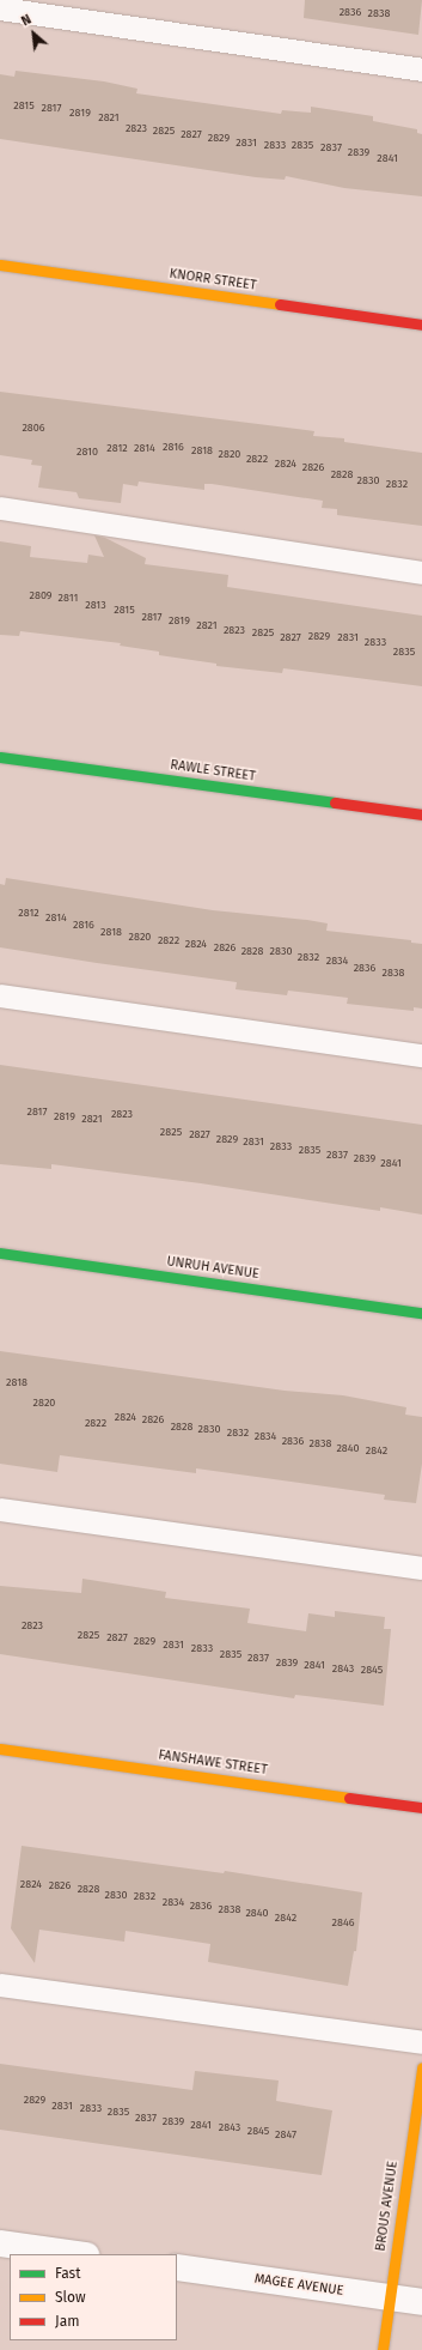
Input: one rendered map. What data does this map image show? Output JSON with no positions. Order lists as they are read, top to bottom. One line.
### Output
{"streets":{"street":["KNORR STREET","RAWLE STREET","UNRUH AVENUE","FANSHAWE STREET","BROUS AVENUE","MAGEE AVENUE"]},"crossings":[["BROUS AVENUE","MAGEE AVENUE"]],"house_numbers":["2836","2838","2815","2817","2819","2821","2823","2825","2827","2829","2831","2833","2835","2837","2839","2841","2806","2816","2812","2814","2818","2810","2820","2822","2824","2826","2828","2830","2832","2809","2811","2813","2815","2817","2819","2821","2823","2825","2829","2827","2831","2833","2835","2812","2814","2816","2818","2820","2822","2824","2826","2828","2830","2832","2834","2836","2838","2817","2823","2819","2821","2825","2827","2829","2831","2833","2835","2837","2839","2841","2818","2820","2824","2826","2822","2828","2830","2832","2834","2836","2838","2840","2842","2823","2825","2827","2829","2831","2833","2835","2837","2839","2841","2843","2845","2824","2826","2828","2830","2832","2834","2836","2838","2840","2842","2846","2829","2831","2833","2835","2837","2839","2841","2843","2845","2847"],"legend":["Fast","Slow","Jam"],"north":"top left"}
